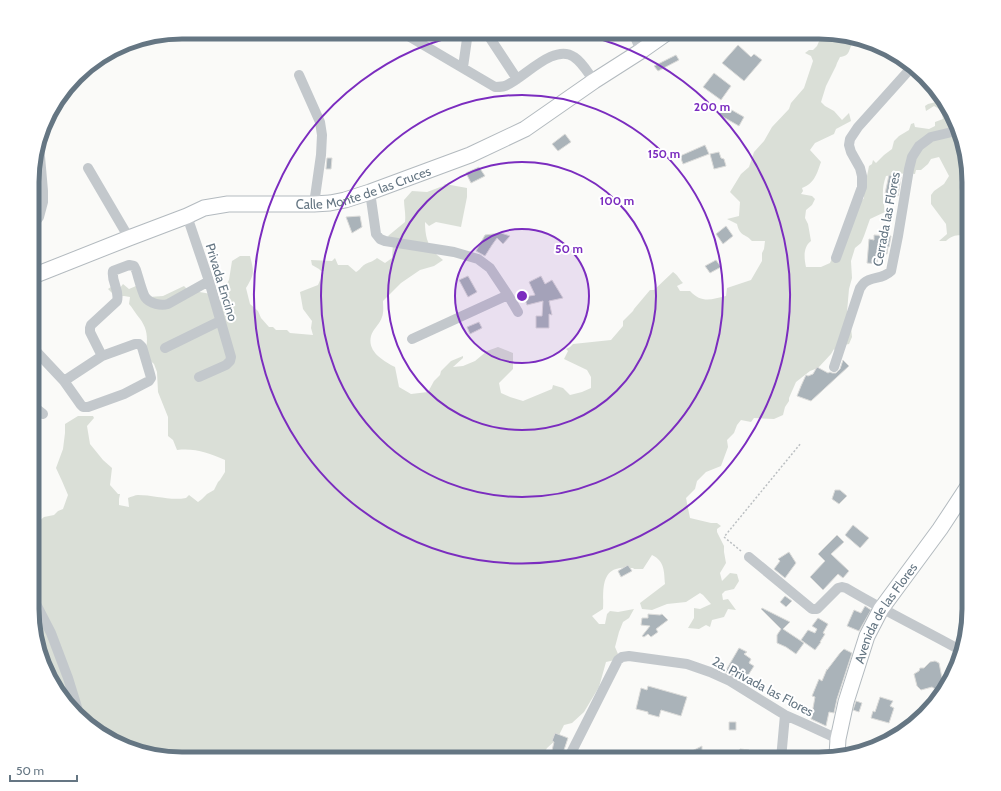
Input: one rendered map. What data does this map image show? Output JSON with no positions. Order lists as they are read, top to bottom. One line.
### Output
{"streets":{"street":["Calle Monte de las Cruces","Cerrada las Flores","Privada Encino","Avenida de las Flores","2a. Privada las Flores"]},"crossings":[["Calle Monte de las Cruces","Privada Encino"],["Avenida de las Flores","2a. Privada las Flores"]],"scale_bar":"50 m","rings":["200 m","150 m","100 m","50 m"]}
